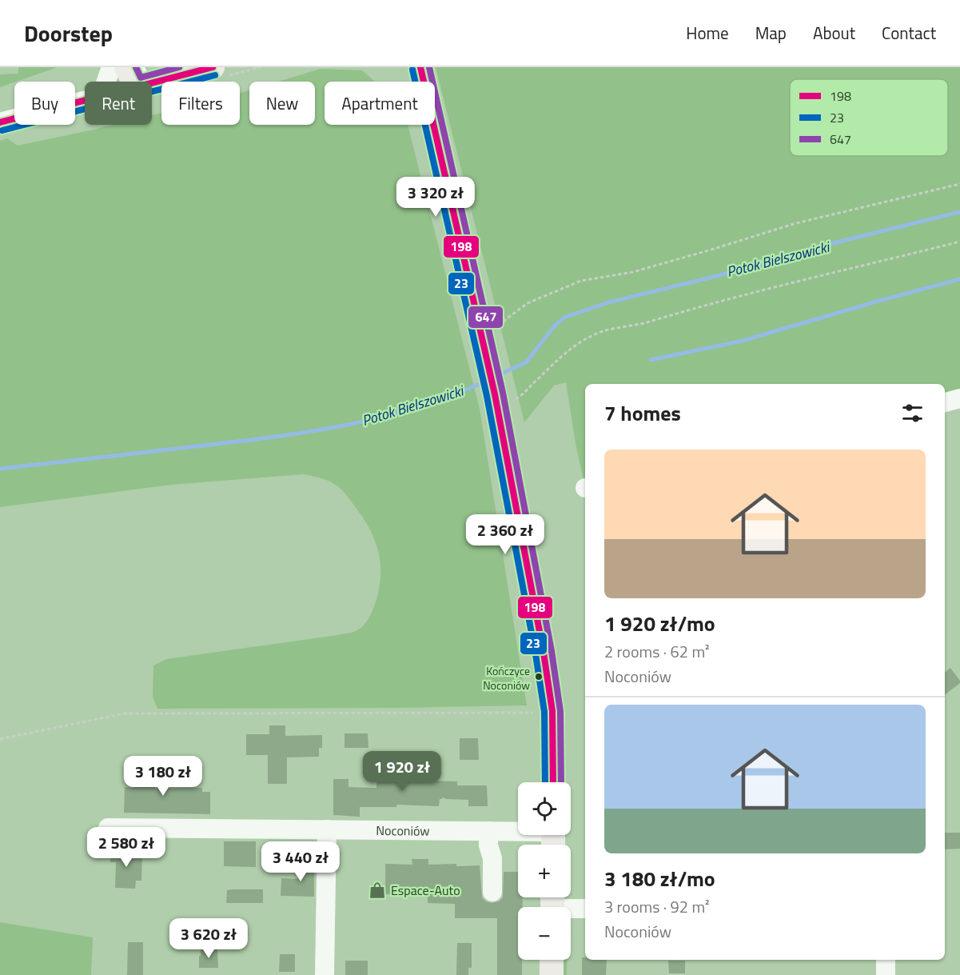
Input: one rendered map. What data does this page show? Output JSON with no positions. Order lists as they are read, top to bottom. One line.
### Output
{"streets":{"street":["Noconiów"]},"water":["Potok Bielszowicki"],"places":{"other":["Kończyce Noconiów"],"shop":["Espace-Auto"]},"lines":["transit line 198","transit line 647","transit line 23"],"legend":["198","23","647"],"page":{"header":"Doorstep","nav":["Home","Map","About","Contact"],"chip":["Buy","Rent","Filters","New","Apartment"],"price":["3 320 zł","2 360 zł","1 920 zł","3 180 zł","2 580 zł","3 440 zł","3 620 zł"],"heading":"7 homes","list":[{"name":"1 920 zł/mo","note":"2 rooms · 62 m² · Noconiów"},{"name":"3 180 zł/mo","note":"3 rooms · 92 m² · Noconiów"}],"map_buttons":["+","−"]}}
